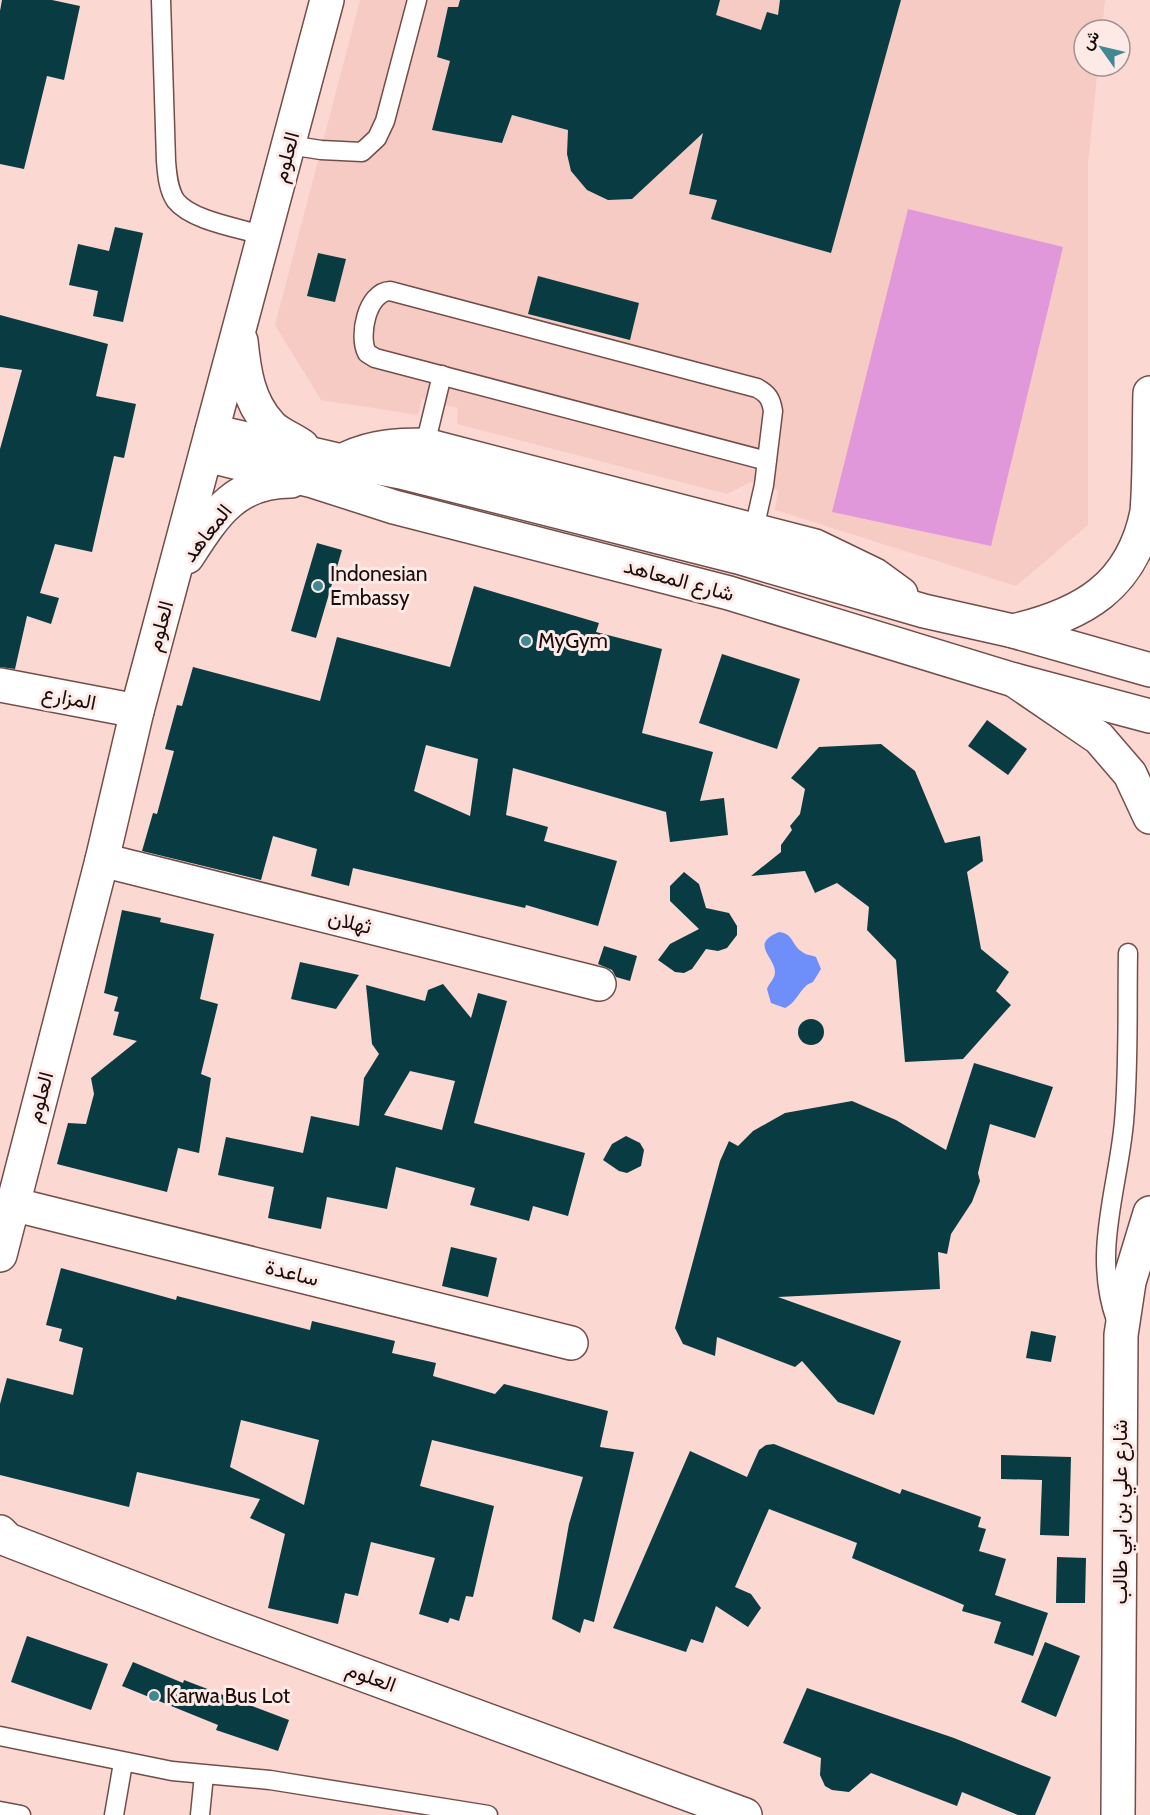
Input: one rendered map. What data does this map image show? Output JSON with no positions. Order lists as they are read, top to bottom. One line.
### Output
{"streets":{"street":["العلوم","المعاهد","شارع المعاهد","المزارع","ثهلان","ساعدة","شارع علي بن ابي طالب"]},"crossings":[["العلوم","المعاهد"],["العلوم","شارع المعاهد"],["العلوم","المزارع"],["العلوم","ثهلان"],["العلوم","ساعدة"],["المعاهد","شارع المعاهد"]],"places":["Indonesian Embassy","MyGym","Karwa Bus Lot"],"north":"top left"}
